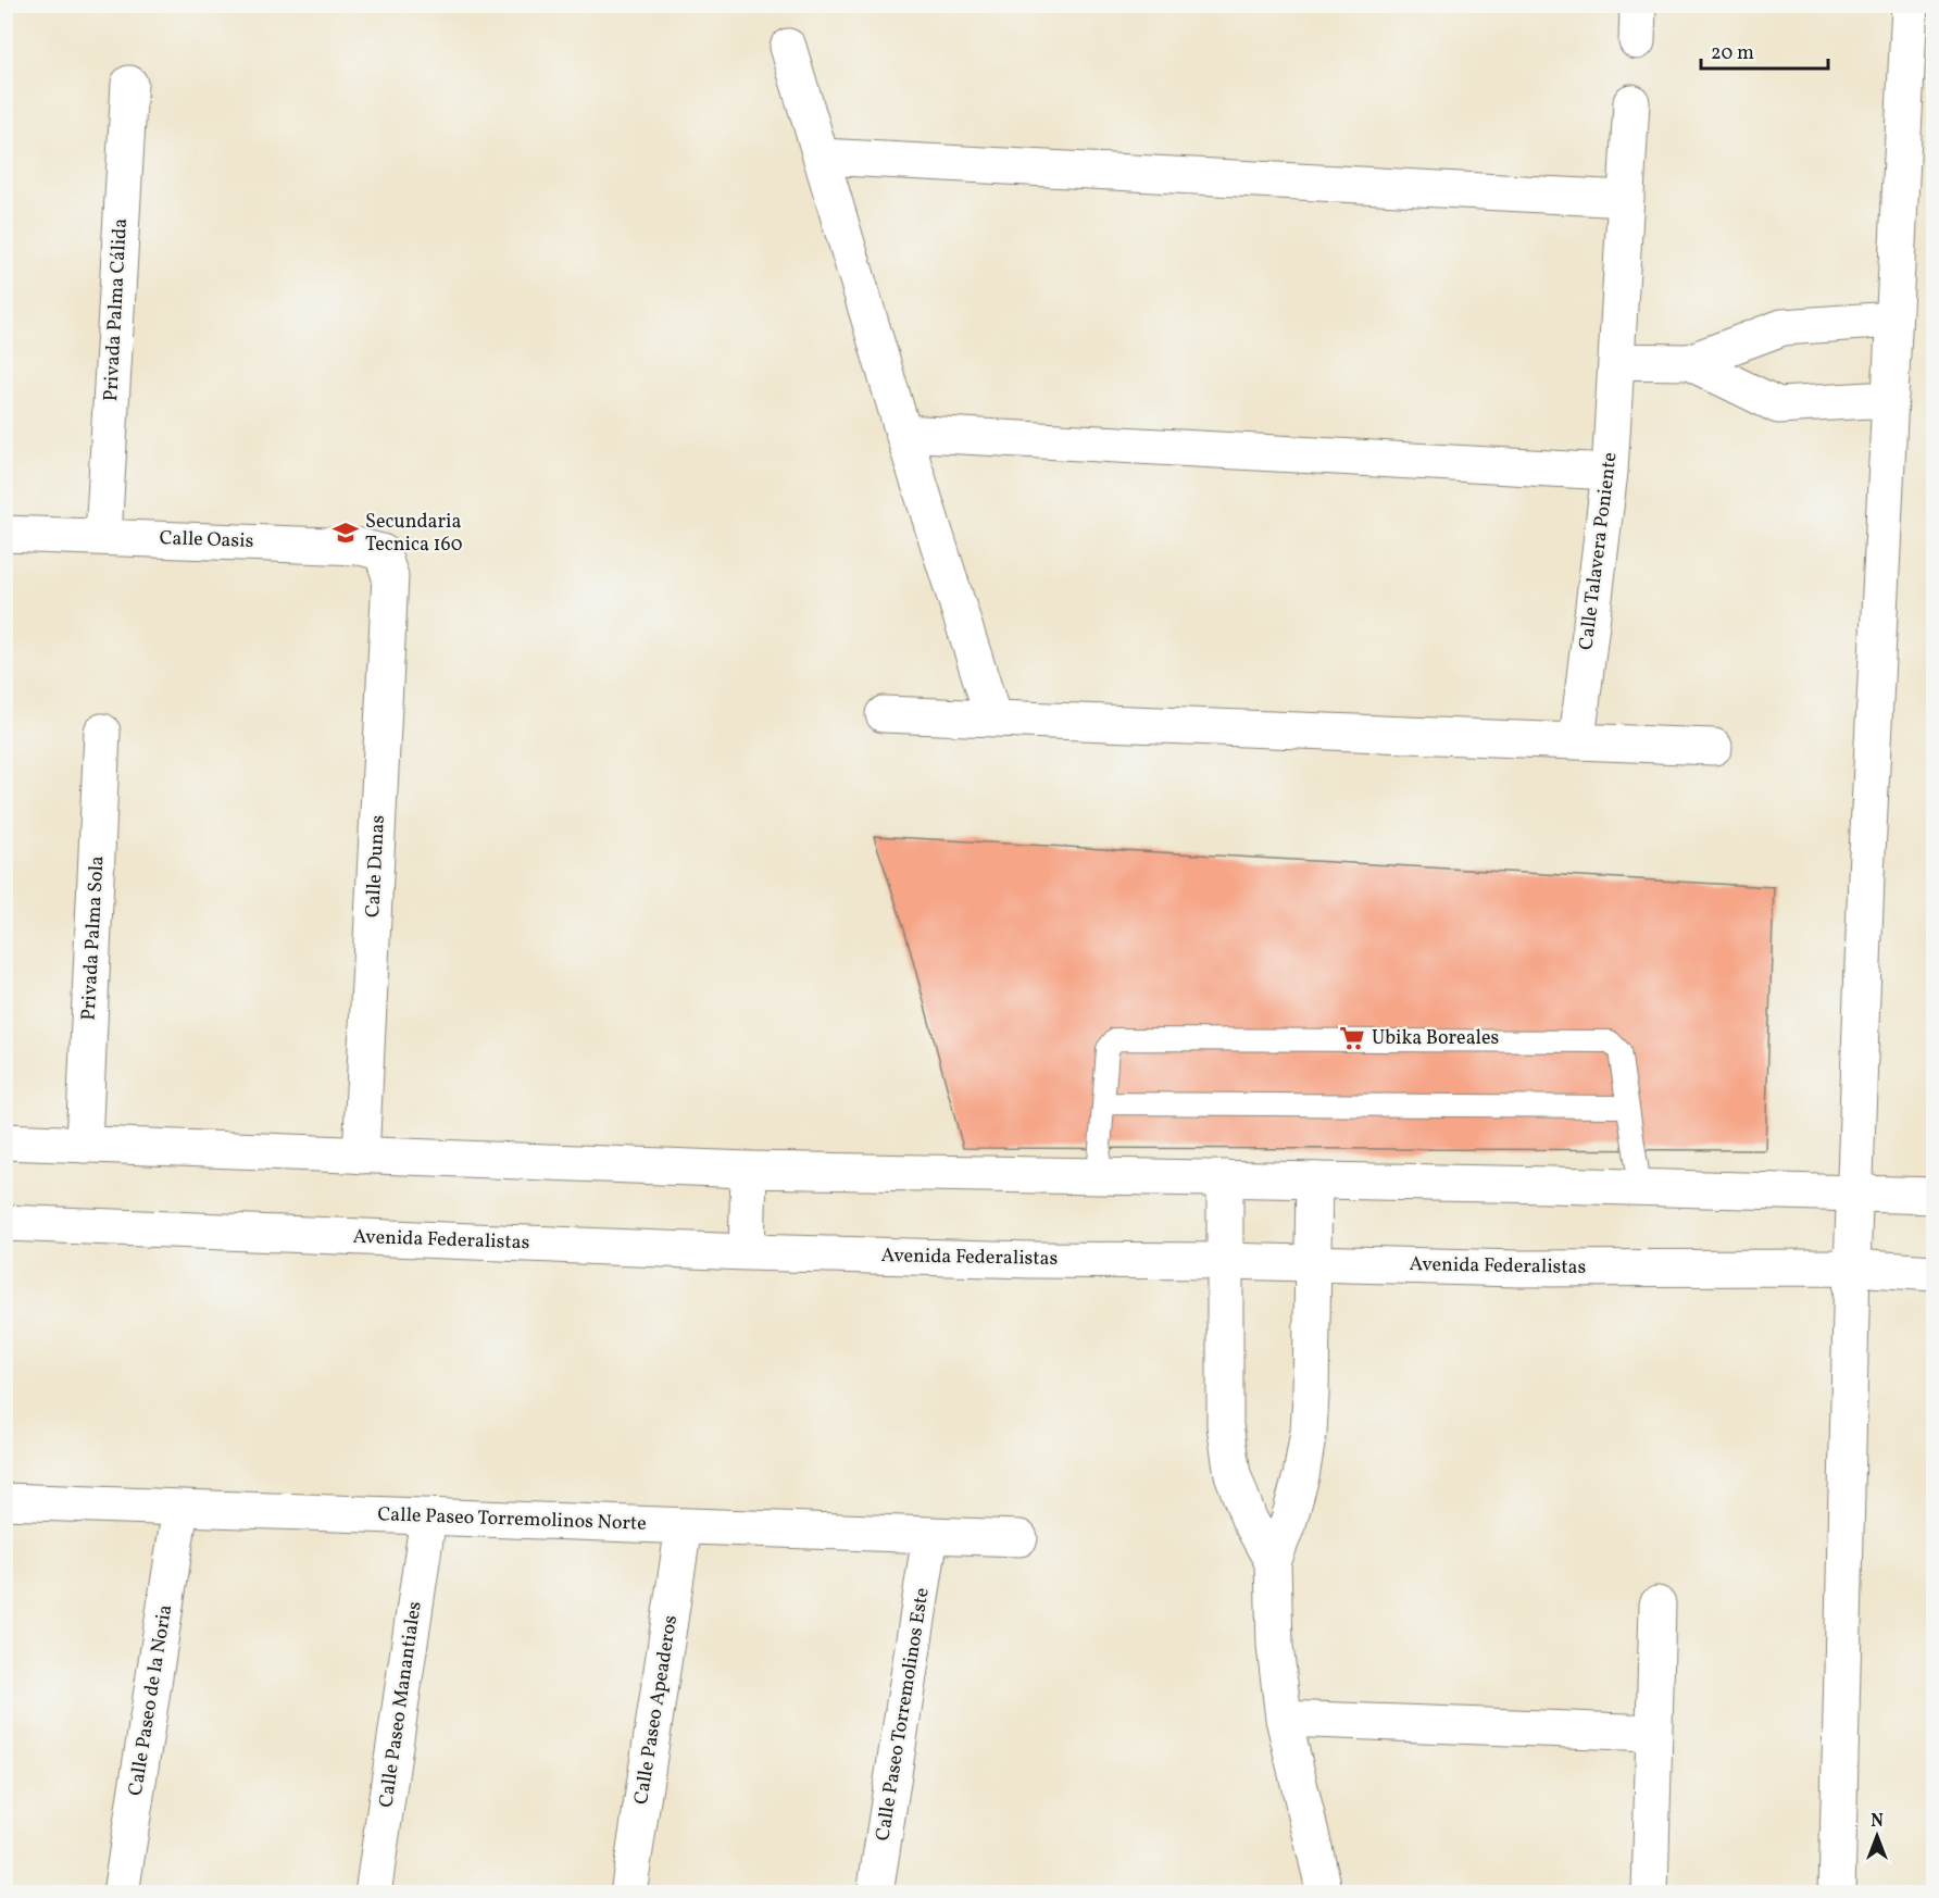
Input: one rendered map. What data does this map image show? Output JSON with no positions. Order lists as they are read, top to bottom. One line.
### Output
{"streets":{"street":["Privada Palma Cálida","Calle Oasis","Calle Talavera Poniente","Calle Dunas","Privada Palma Sola","Avenida Federalistas","Calle Paseo Torremolinos Norte","Calle Paseo de la Noria","Calle Paseo Manantiales","Calle Paseo Apeaderos","Calle Paseo Torremolinos Este"]},"crossings":[["Privada Palma Cálida","Calle Oasis"],["Calle Oasis","Calle Dunas"],["Calle Paseo Torremolinos Norte","Calle Paseo de la Noria"],["Calle Paseo Torremolinos Norte","Calle Paseo Manantiales"],["Calle Paseo Torremolinos Norte","Calle Paseo Apeaderos"],["Calle Paseo Torremolinos Norte","Calle Paseo Torremolinos Este"]],"places":{"school or university":["Secundaria Tecnica 160"],"supermarket":["Ubika Boreales"]},"scale_bar":"20 m","north":"top"}
